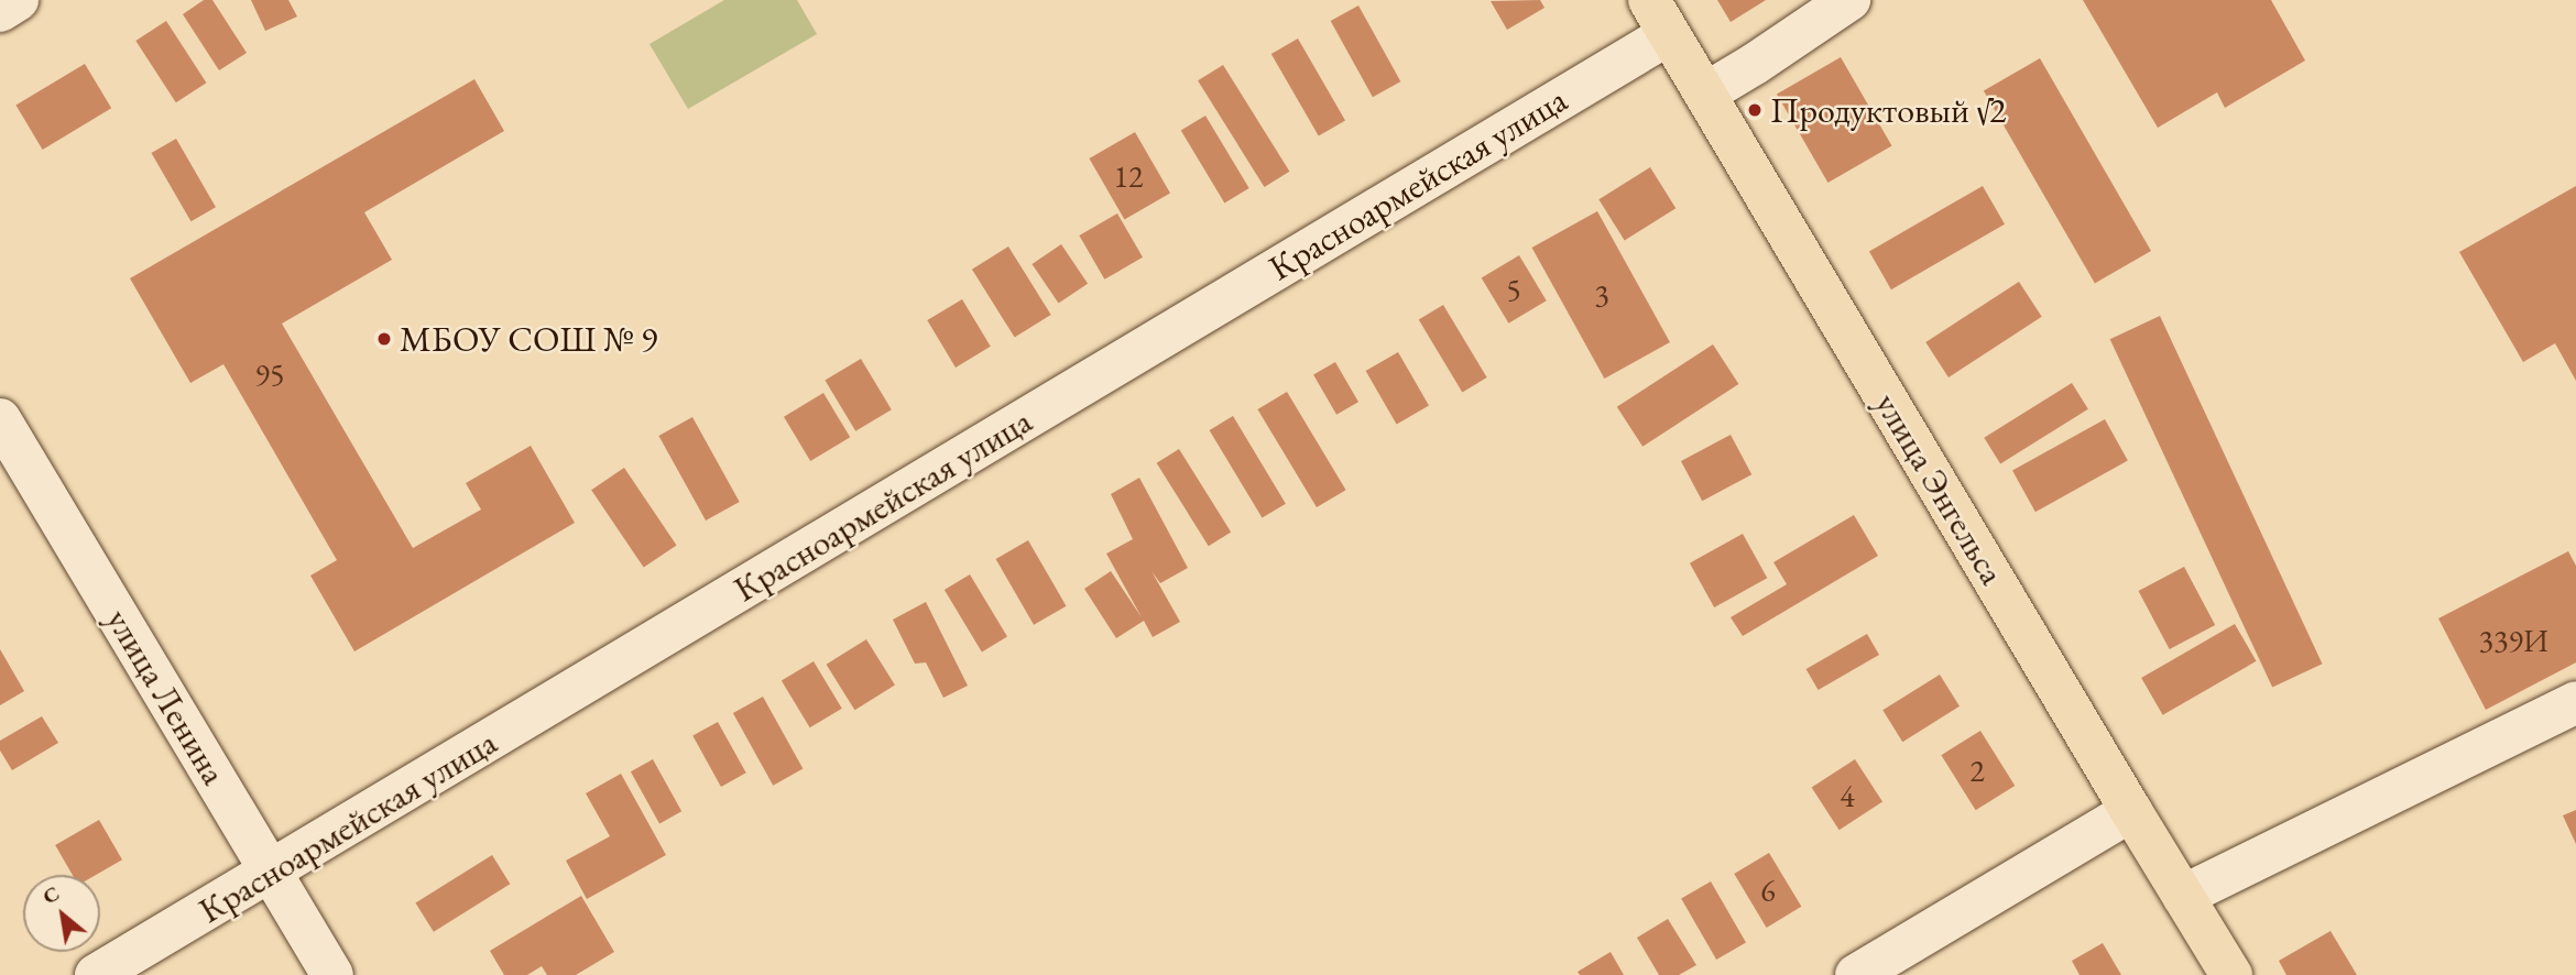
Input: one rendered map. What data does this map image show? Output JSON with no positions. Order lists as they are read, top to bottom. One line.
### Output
{"streets":{"main road":["улица Энгельса"],"street":["Красноармейская улица","улица Ленина"]},"crossings":[["Красноармейская улица","улица Энгельса"],["Красноармейская улица","улица Ленина"]],"places":["Продуктовый √2","МБОУ СОШ № 9"],"house_numbers":["12","5","3","95","339И","2","4","6"],"north":"top left"}
